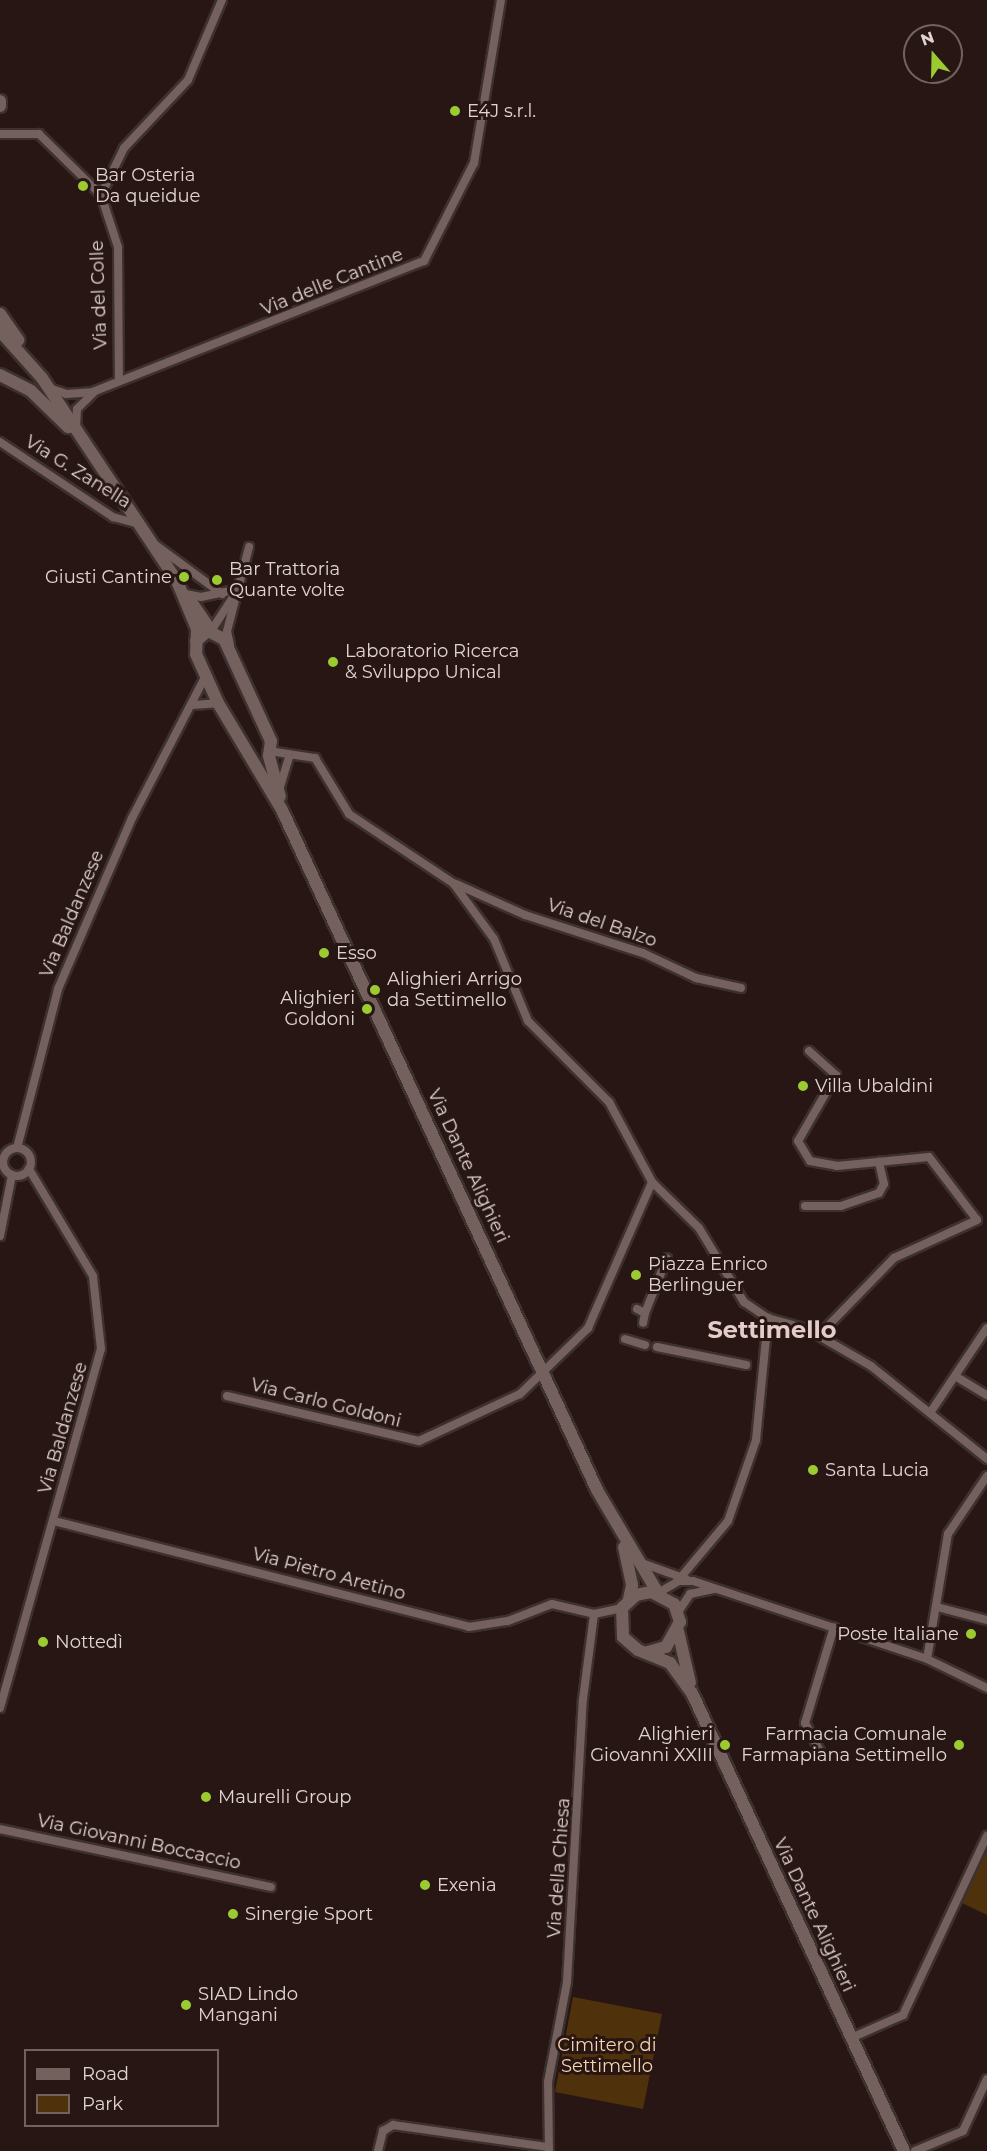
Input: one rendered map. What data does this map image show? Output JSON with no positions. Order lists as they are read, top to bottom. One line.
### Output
{"streets":{"main road":["Via Dante Alighieri"],"street":["Via delle Cantine","Via del Colle","Via G. Zanella","Via Baldanzese","Via del Balzo","Via Carlo Goldoni","Via Pietro Aretino","Via Giovanni Boccaccio","Via della Chiesa"]},"crossings":[["Via delle Cantine","Via del Colle"],["Via delle Cantine","Via Dante Alighieri"],["Via G. Zanella","Via Dante Alighieri"],["Via Baldanzese","Via Dante Alighieri"],["Via Baldanzese","Via Pietro Aretino"],["Via Dante Alighieri","Via Carlo Goldoni"],["Via Pietro Aretino","Via della Chiesa"]],"districts":["Settimello"],"parks":["Cimitero di Settimello"],"places":["E4J s.r.l.","Bar Osteria Da queidue","Giusti Cantine","Bar Trattoria Quante volte","Laboratorio Ricerca & Sviluppo Unical","Esso","Alighieri Arrigo da Settimello","Alighieri Goldoni","Villa Ubaldini","Piazza Enrico Berlinguer","Santa Lucia","Poste Italiane","Nottedì","Alighieri Giovanni XXIII","Farmacia Comunale Farmapiana Settimello","Maurelli Group","Exenia","Sinergie Sport","SIAD Lindo Mangani"],"legend":["Road","Park"],"north":"top"}
